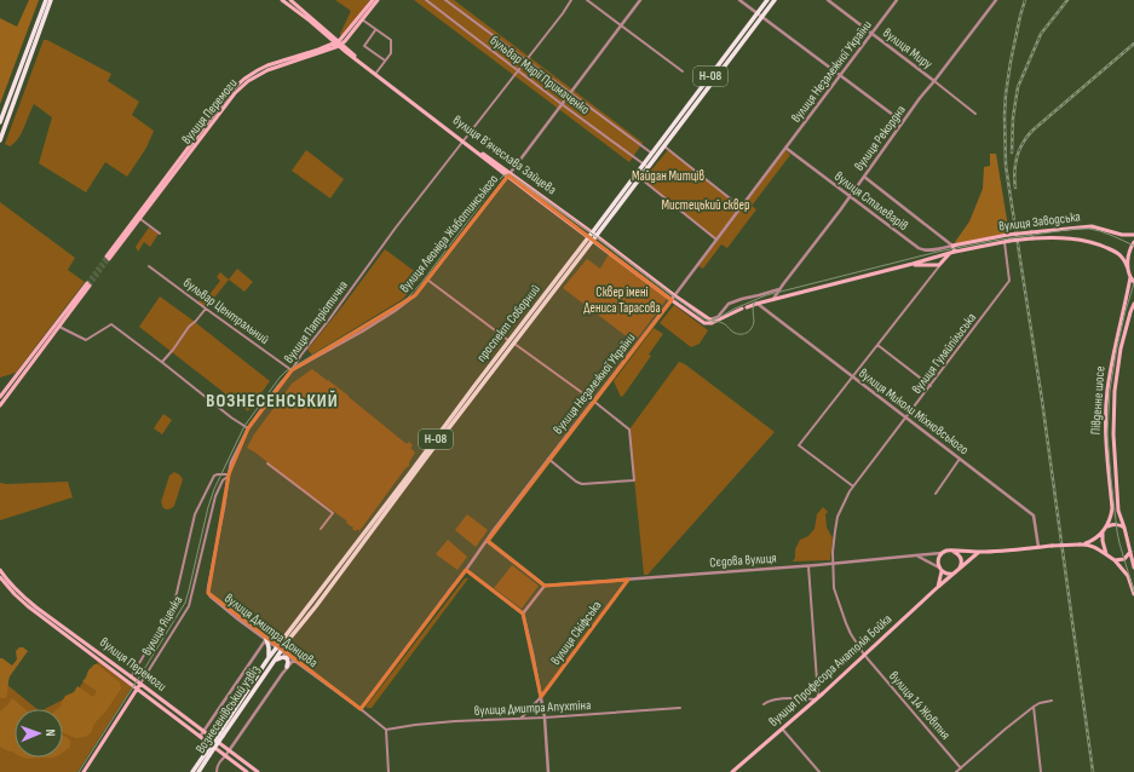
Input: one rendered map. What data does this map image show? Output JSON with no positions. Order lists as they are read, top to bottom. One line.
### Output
{"streets":{"main road":["Н-08","вулиця Перемоги","вулиця Вʼячеслава Зайцева","вулиця Заводська","проспект Соборний","Південне шосе","вулиця Яценка","вулиця Професора Анатолія Бойка","Вознесенівський узвіз"],"street":["вулиця Миру","вулиця Незалежної України","бульвар Марії Примаченко","вулиця Рекордна","вулиця Сталеварів","вулиця Леоніда Жаботинського","бульвар Центральний","вулиця Патріотична","вулиця Гуляйпільська","вулиця Миколи Міхновського","Сєдова вулиця","вулиця Дмитра Донцова","вулиця Скіфська","вулиця 14 Жовтня","вулиця Дмитра Апухтіна"]},"crossings":[["вулиця Миру","вулиця Незалежної України"],["вулиця Миру","вулиця Рекордна"],["вулиця Незалежної України","вулиця Вʼячеслава Зайцева"],["вулиця Незалежної України","вулиця Сталеварів"],["вулиця Незалежної України","вулиця Дмитра Донцова"],["бульвар Марії Примаченко","вулиця Леоніда Жаботинського"],["бульвар Марії Примаченко","вулиця Патріотична"],["бульвар Марії Примаченко","проспект Соборний"],["вулиця Перемоги","вулиця Вʼячеслава Зайцева"],["вулиця Перемоги","вулиця Яценка"],["вулиця Рекордна","вулиця Сталеварів"],["вулиця Рекордна","вулиця Заводська"],["вулиця Вʼячеслава Зайцева","вулиця Заводська"],["вулиця Вʼячеслава Зайцева","вулиця Леоніда Жаботинського"],["вулиця Вʼячеслава Зайцева","вулиця Патріотична"],["вулиця Вʼячеслава Зайцева","проспект Соборний"],["вулиця Сталеварів","вулиця Заводська"],["вулиця Заводська","вулиця Гуляйпільська"],["вулиця Заводська","вулиця Миколи Міхновського"],["вулиця Леоніда Жаботинського","бульвар Центральний"],["вулиця Леоніда Жаботинського","вулиця Патріотична"],["бульвар Центральний","вулиця Патріотична"],["вулиця Патріотична","вулиця Яценка"],["вулиця Патріотична","вулиця Дмитра Донцова"],["проспект Соборний","вулиця Дмитра Донцова"],["проспект Соборний","Вознесенівський узвіз"],["вулиця Гуляйпільська","вулиця Миколи Міхновського"],["вулиця Гуляйпільська","Сєдова вулиця"],["вулиця Гуляйпільська","вулиця Професора Анатолія Бойка"],["вулиця Гуляйпільська","вулиця 14 Жовтня"],["Сєдова вулиця","вулиця Скіфська"],["Сєдова вулиця","вулиця Професора Анатолія Бойка"],["вулиця Яценка","вулиця Дмитра Донцова"],["вулиця Дмитра Донцова","вулиця Дмитра Апухтіна"],["вулиця Скіфська","вулиця Дмитра Апухтіна"],["вулиця Професора Анатолія Бойка","вулиця 14 Жовтня"]],"districts":["ВОЗНЕСЕНСЬКИЙ"],"parks":["Майдан Митців","Мистецький сквер","Сквер імені Дениса Тарасова"],"north":"right"}
